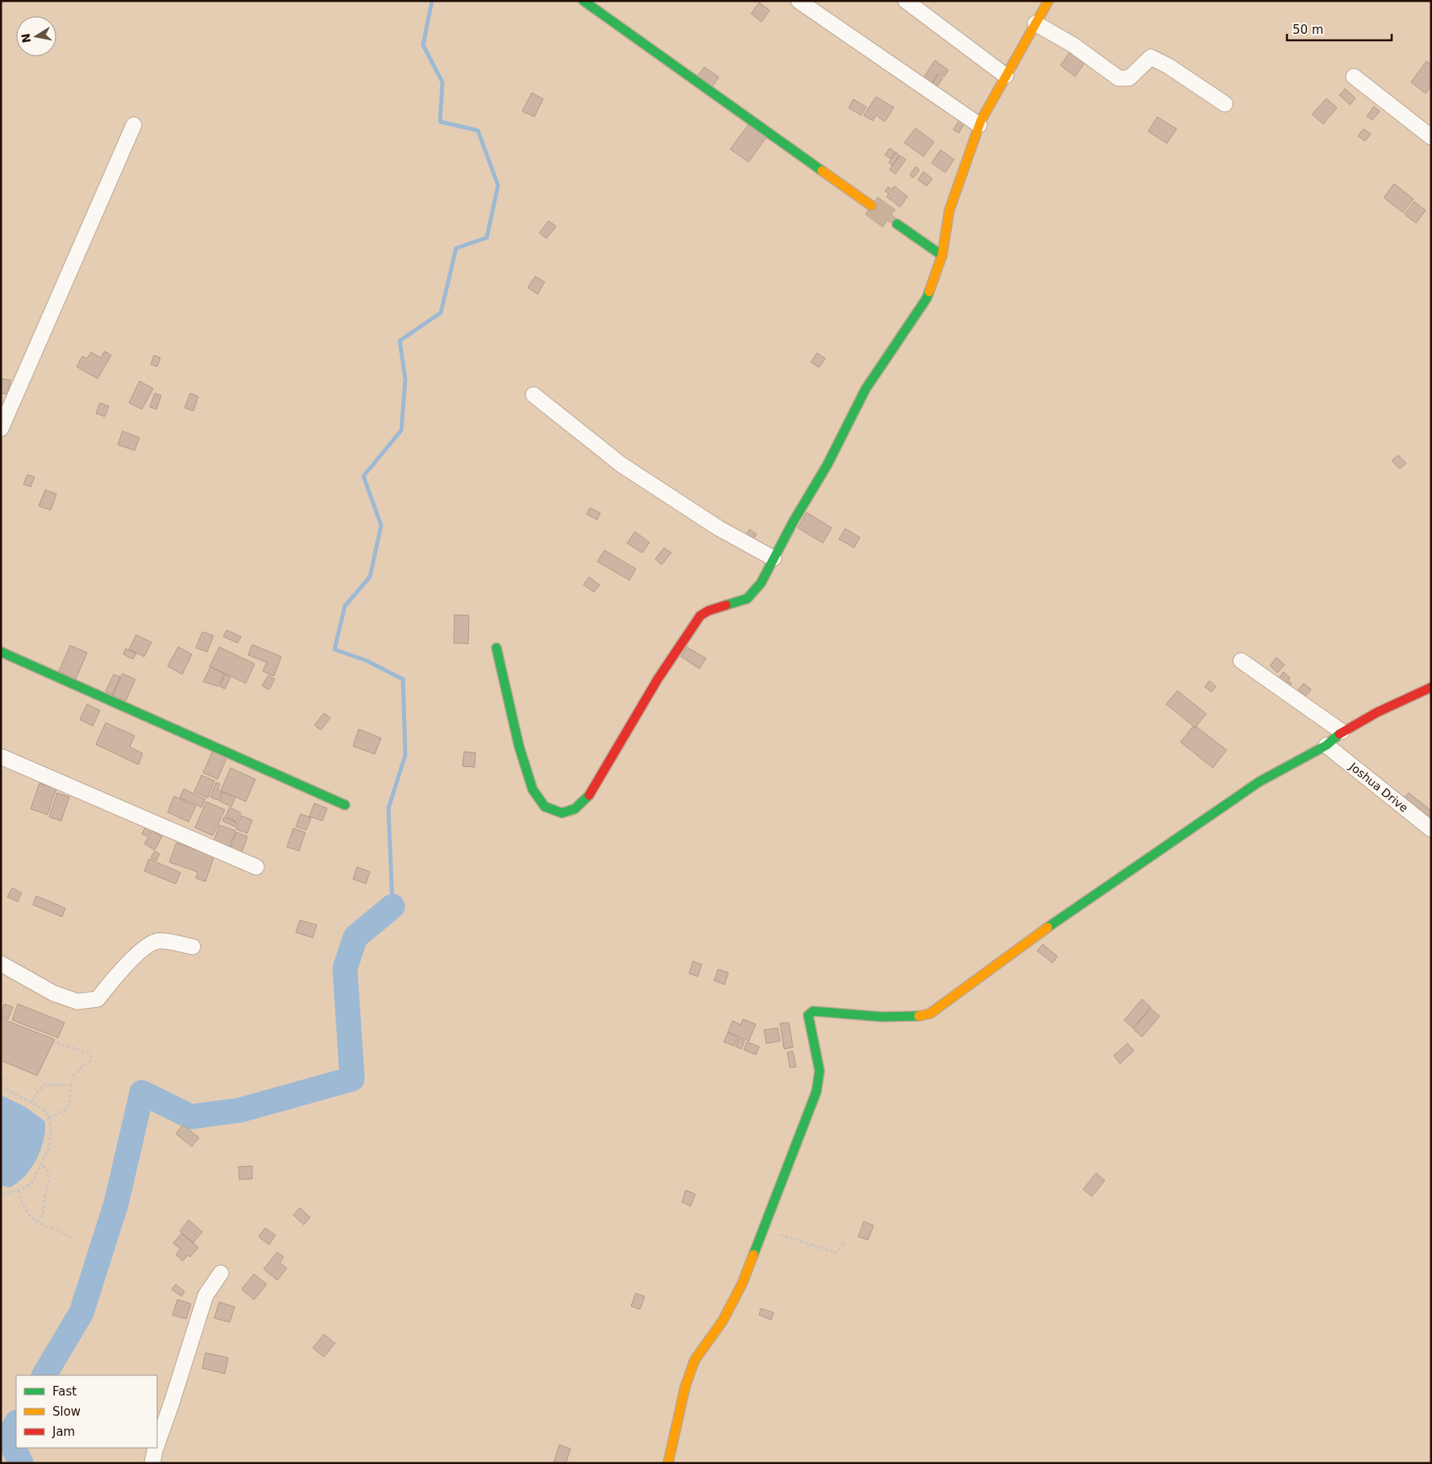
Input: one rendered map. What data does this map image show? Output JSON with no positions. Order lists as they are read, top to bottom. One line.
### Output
{"streets":{"street":["Joshua Drive"]},"legend":["Fast","Slow","Jam"],"scale_bar":"50 m","north":"left"}
